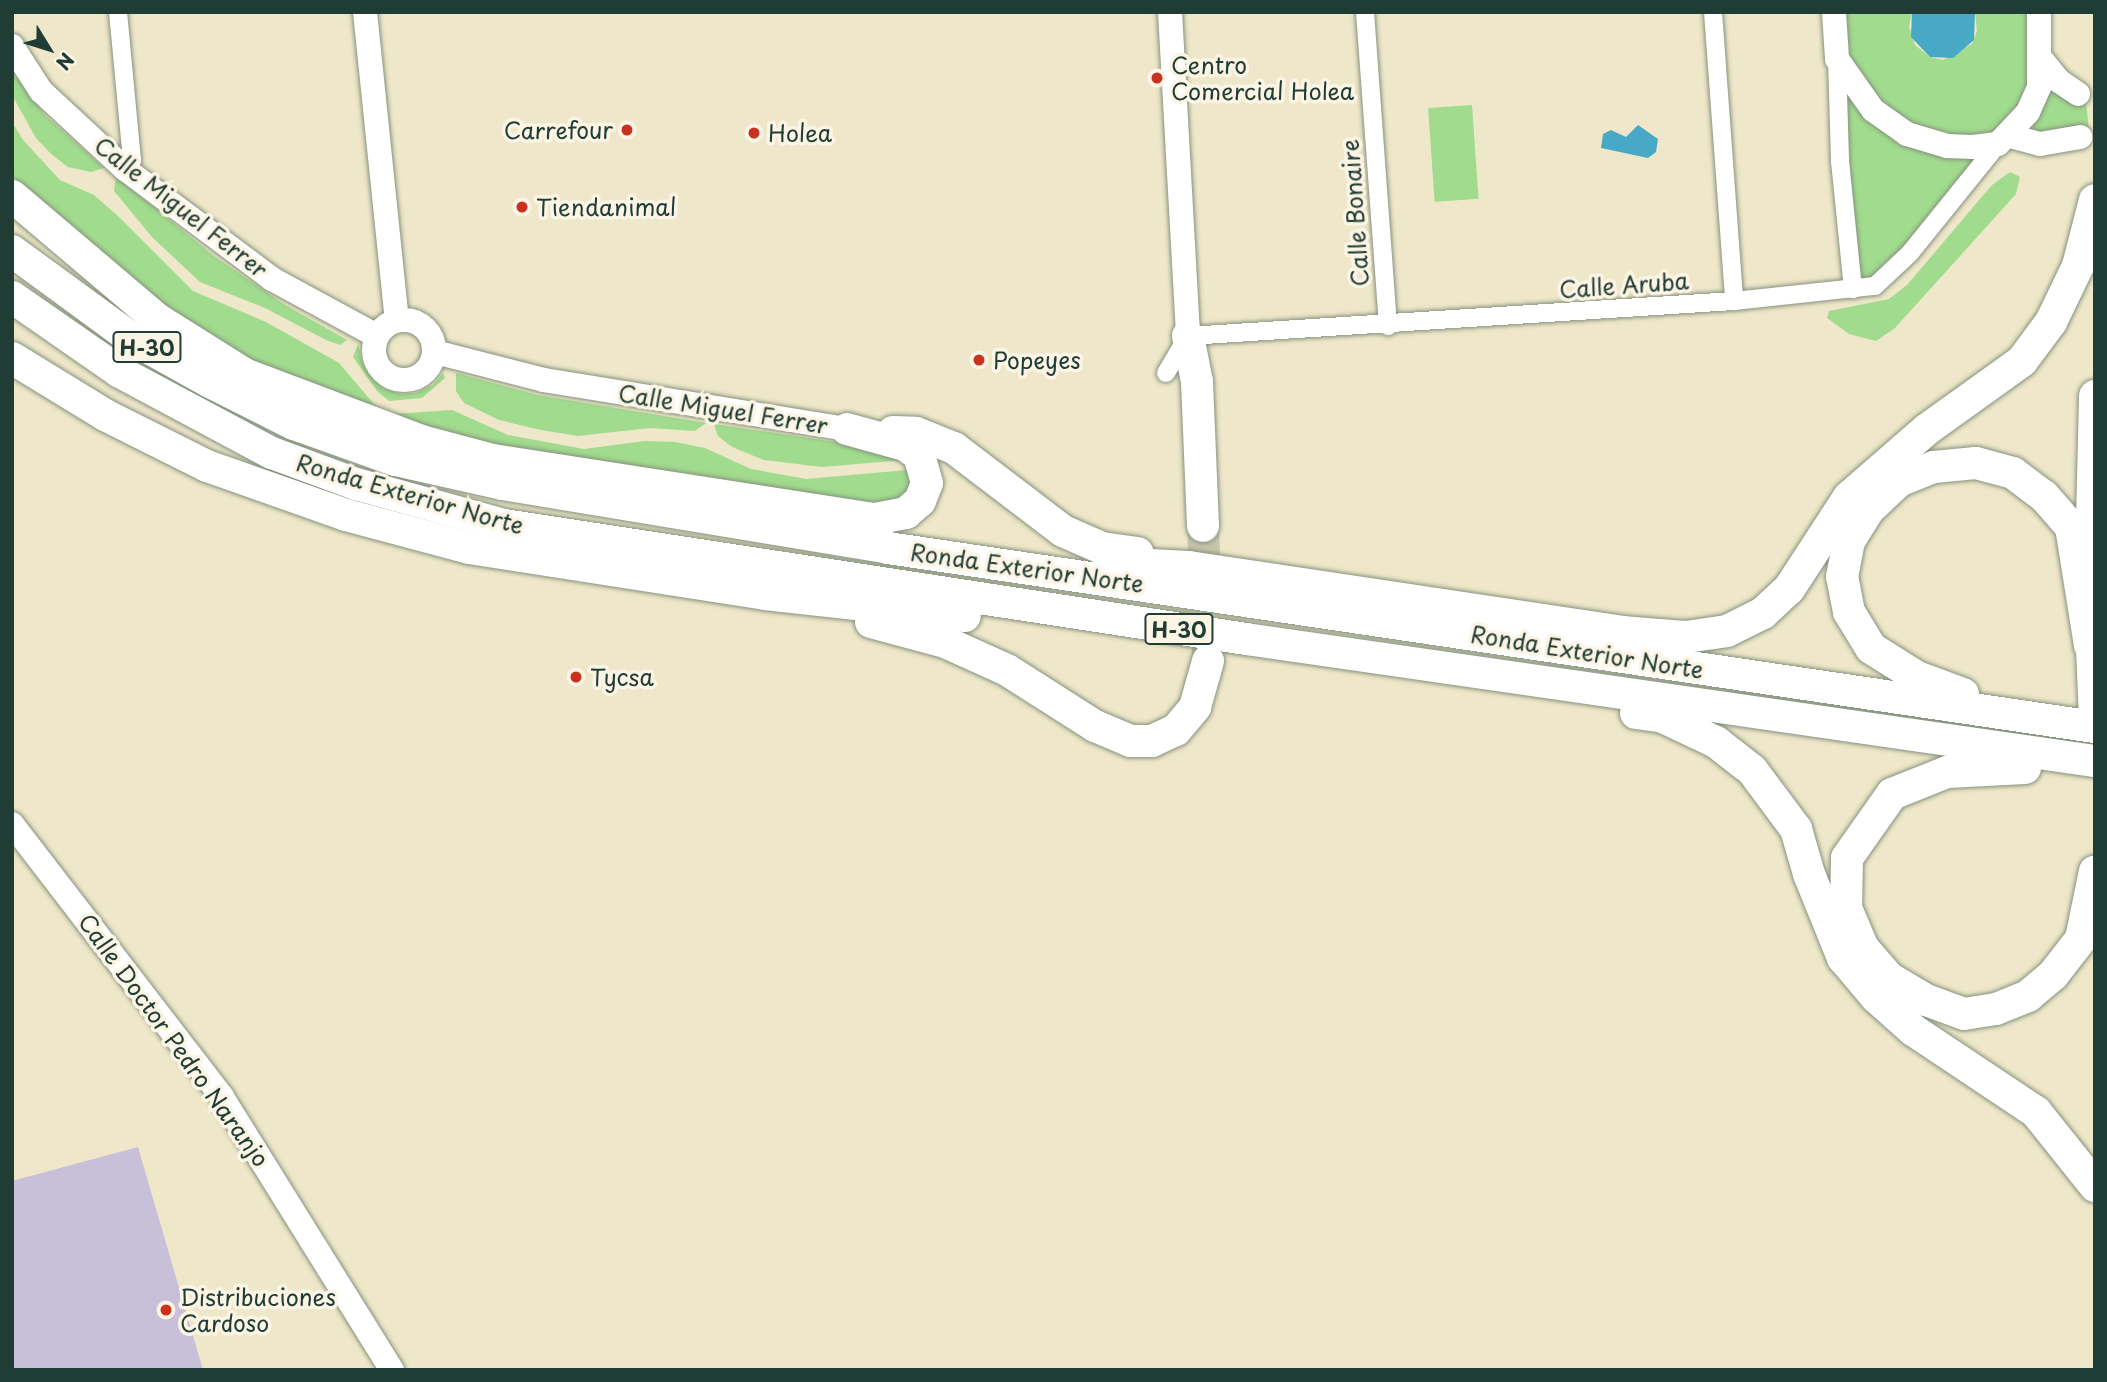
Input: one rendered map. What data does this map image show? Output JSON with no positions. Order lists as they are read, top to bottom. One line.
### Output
{"streets":{"highway":["H-30","Ronda Exterior Norte"],"street":["Calle Miguel Ferrer","Calle Bonaire","Calle Aruba","Calle Doctor Pedro Naranjo"]},"crossings":[["Calle Bonaire","Calle Aruba"]],"places":["Centro Comercial Holea","Carrefour","Holea","Tiendanimal","Popeyes","Tycsa","Distribuciones Cardoso"],"north":"bottom right"}
